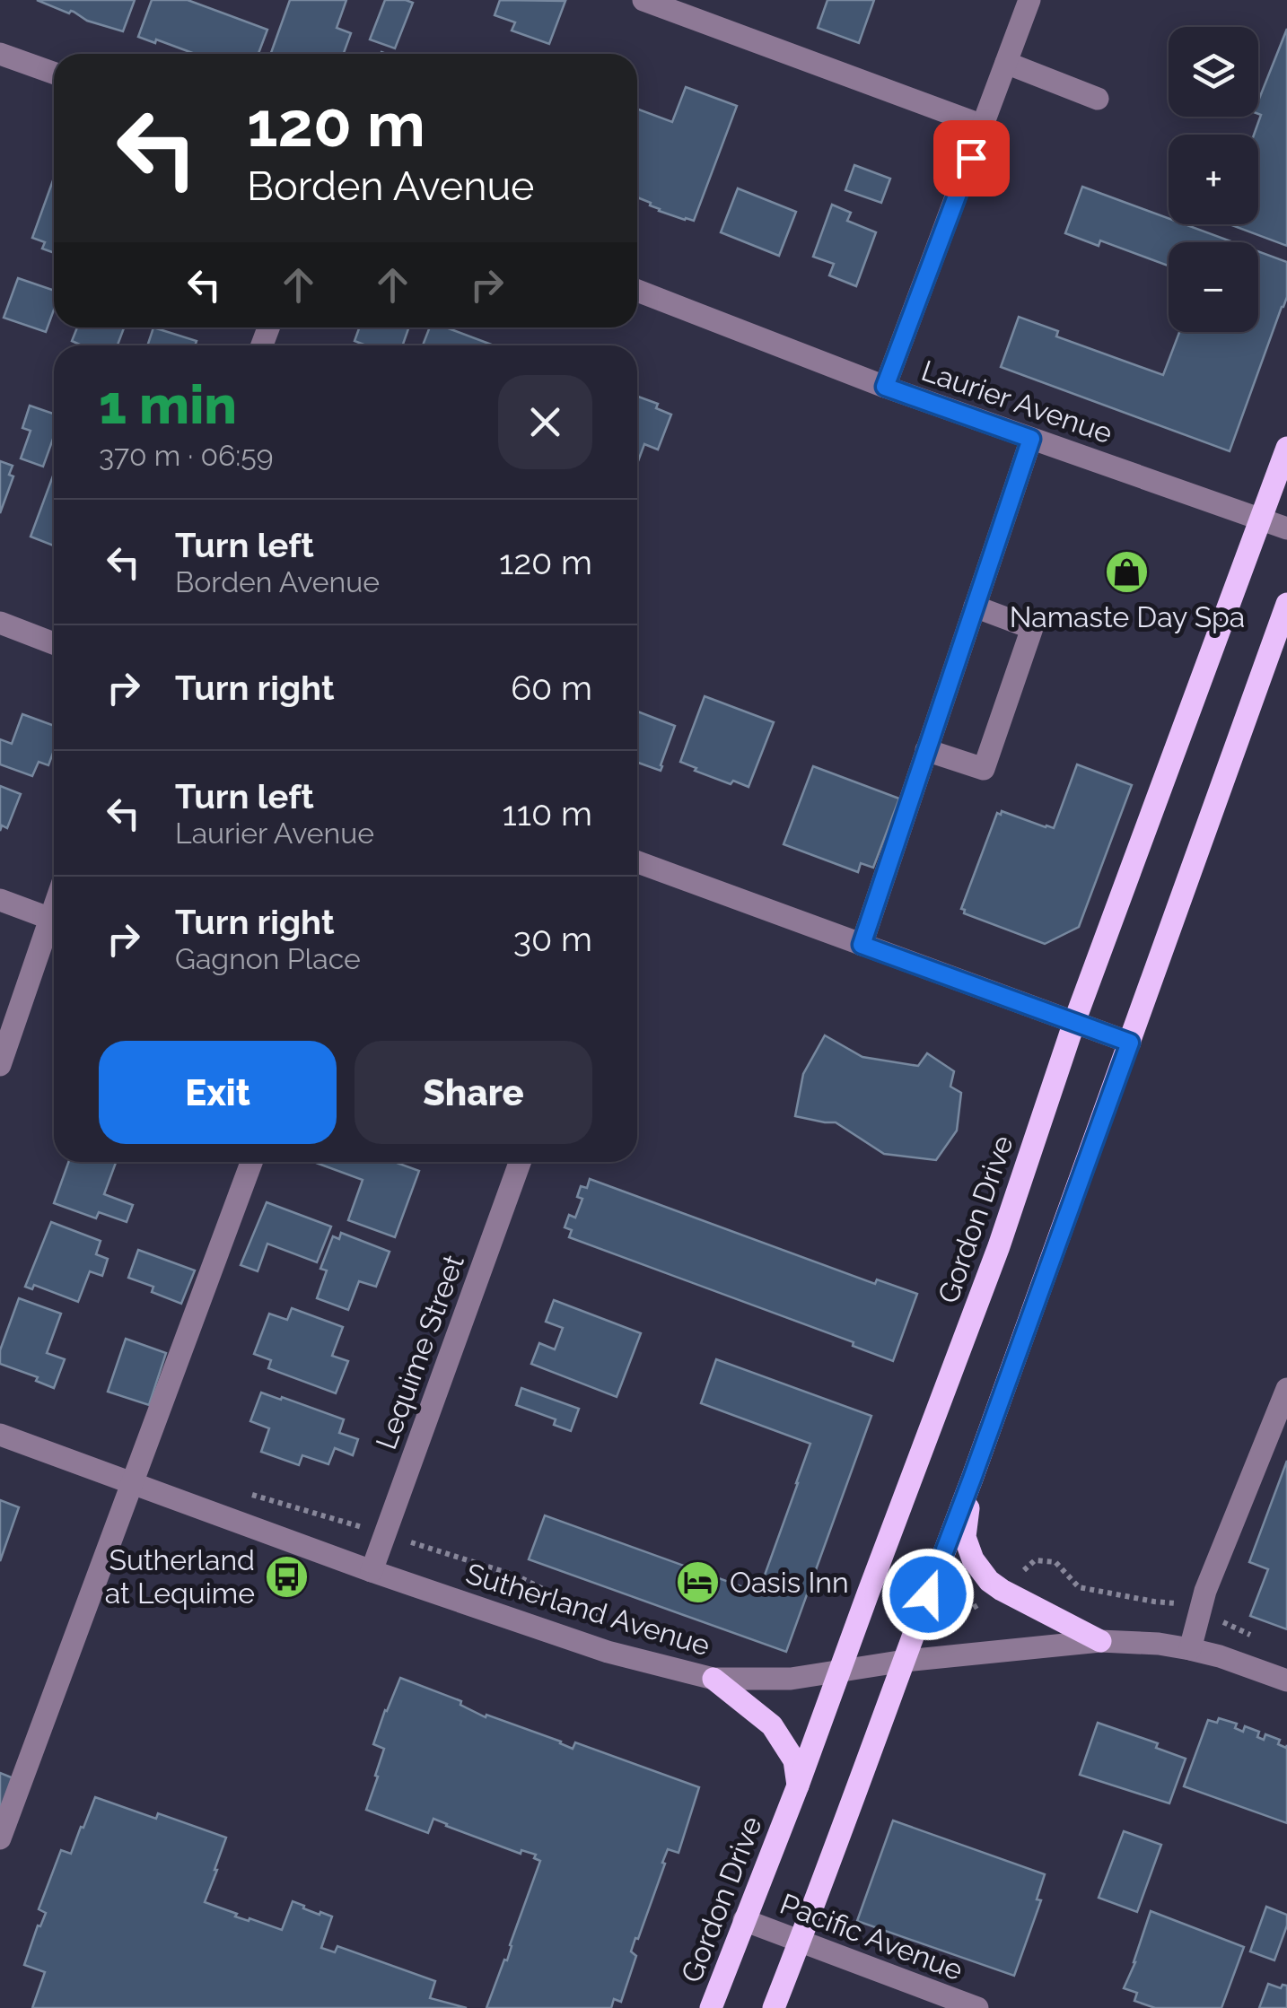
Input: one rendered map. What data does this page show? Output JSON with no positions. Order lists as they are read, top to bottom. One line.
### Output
{"streets":{"main road":["Gordon Drive"],"street":["Laurier Avenue","Lequime Street","Sutherland Avenue","Pacific Avenue"]},"crossings":[["Laurier Avenue","Gordon Drive"],["Gordon Drive","Sutherland Avenue"],["Gordon Drive","Pacific Avenue"],["Lequime Street","Sutherland Avenue"]],"places":{"shop":["Namaste Day Spa"],"bus stop":["Sutherland at Lequime"],"hotel":["Oasis Inn"]},"page":{"map_buttons":["+","−"],"turn":["120 m","Borden Avenue"],"heading":["1 min","370 m · 06:59"],"list":[{"name":"Turn left","note":"Borden Avenue","value":"120 m"},{"name":"Turn right","value":"60 m"},{"name":"Turn left","note":"Laurier Avenue","value":"110 m"},{"name":"Turn right","note":"Gagnon Place","value":"30 m"}],"buttons":["Exit","Share"]}}
